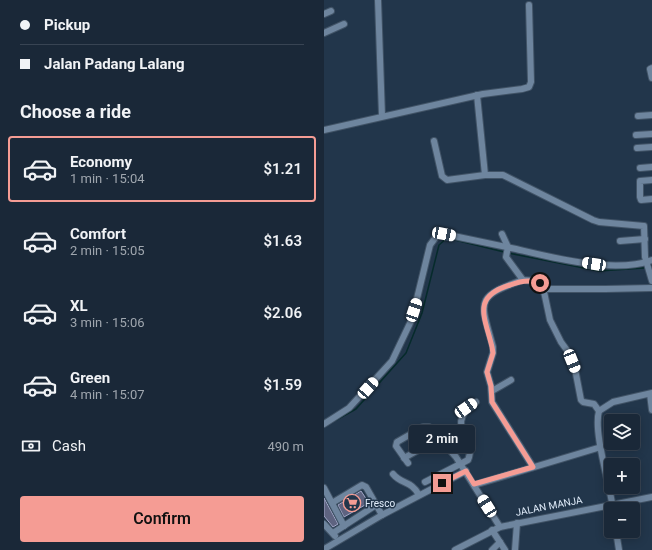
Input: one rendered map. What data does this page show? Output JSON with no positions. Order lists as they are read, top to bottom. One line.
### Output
{"streets":{"street":["JALAN MANJA"]},"places":{"supermarket":["Fresco"]},"page":{"banner":["Pickup","Jalan Padang Lalang"],"heading":"Choose a ride","list":[{"name":"Economy","note":"1 min · 15:04","value":"$1.21"},{"name":"Comfort","note":"2 min · 15:05","value":"$1.63"},{"name":"XL","note":"3 min · 15:06","value":"$2.06"},{"name":"Green","note":"4 min · 15:07","value":"$1.59"}],"map_buttons":["+","−"],"pay":["Cash","490 m"],"bubble":"2 min","buttons":"Confirm"}}
